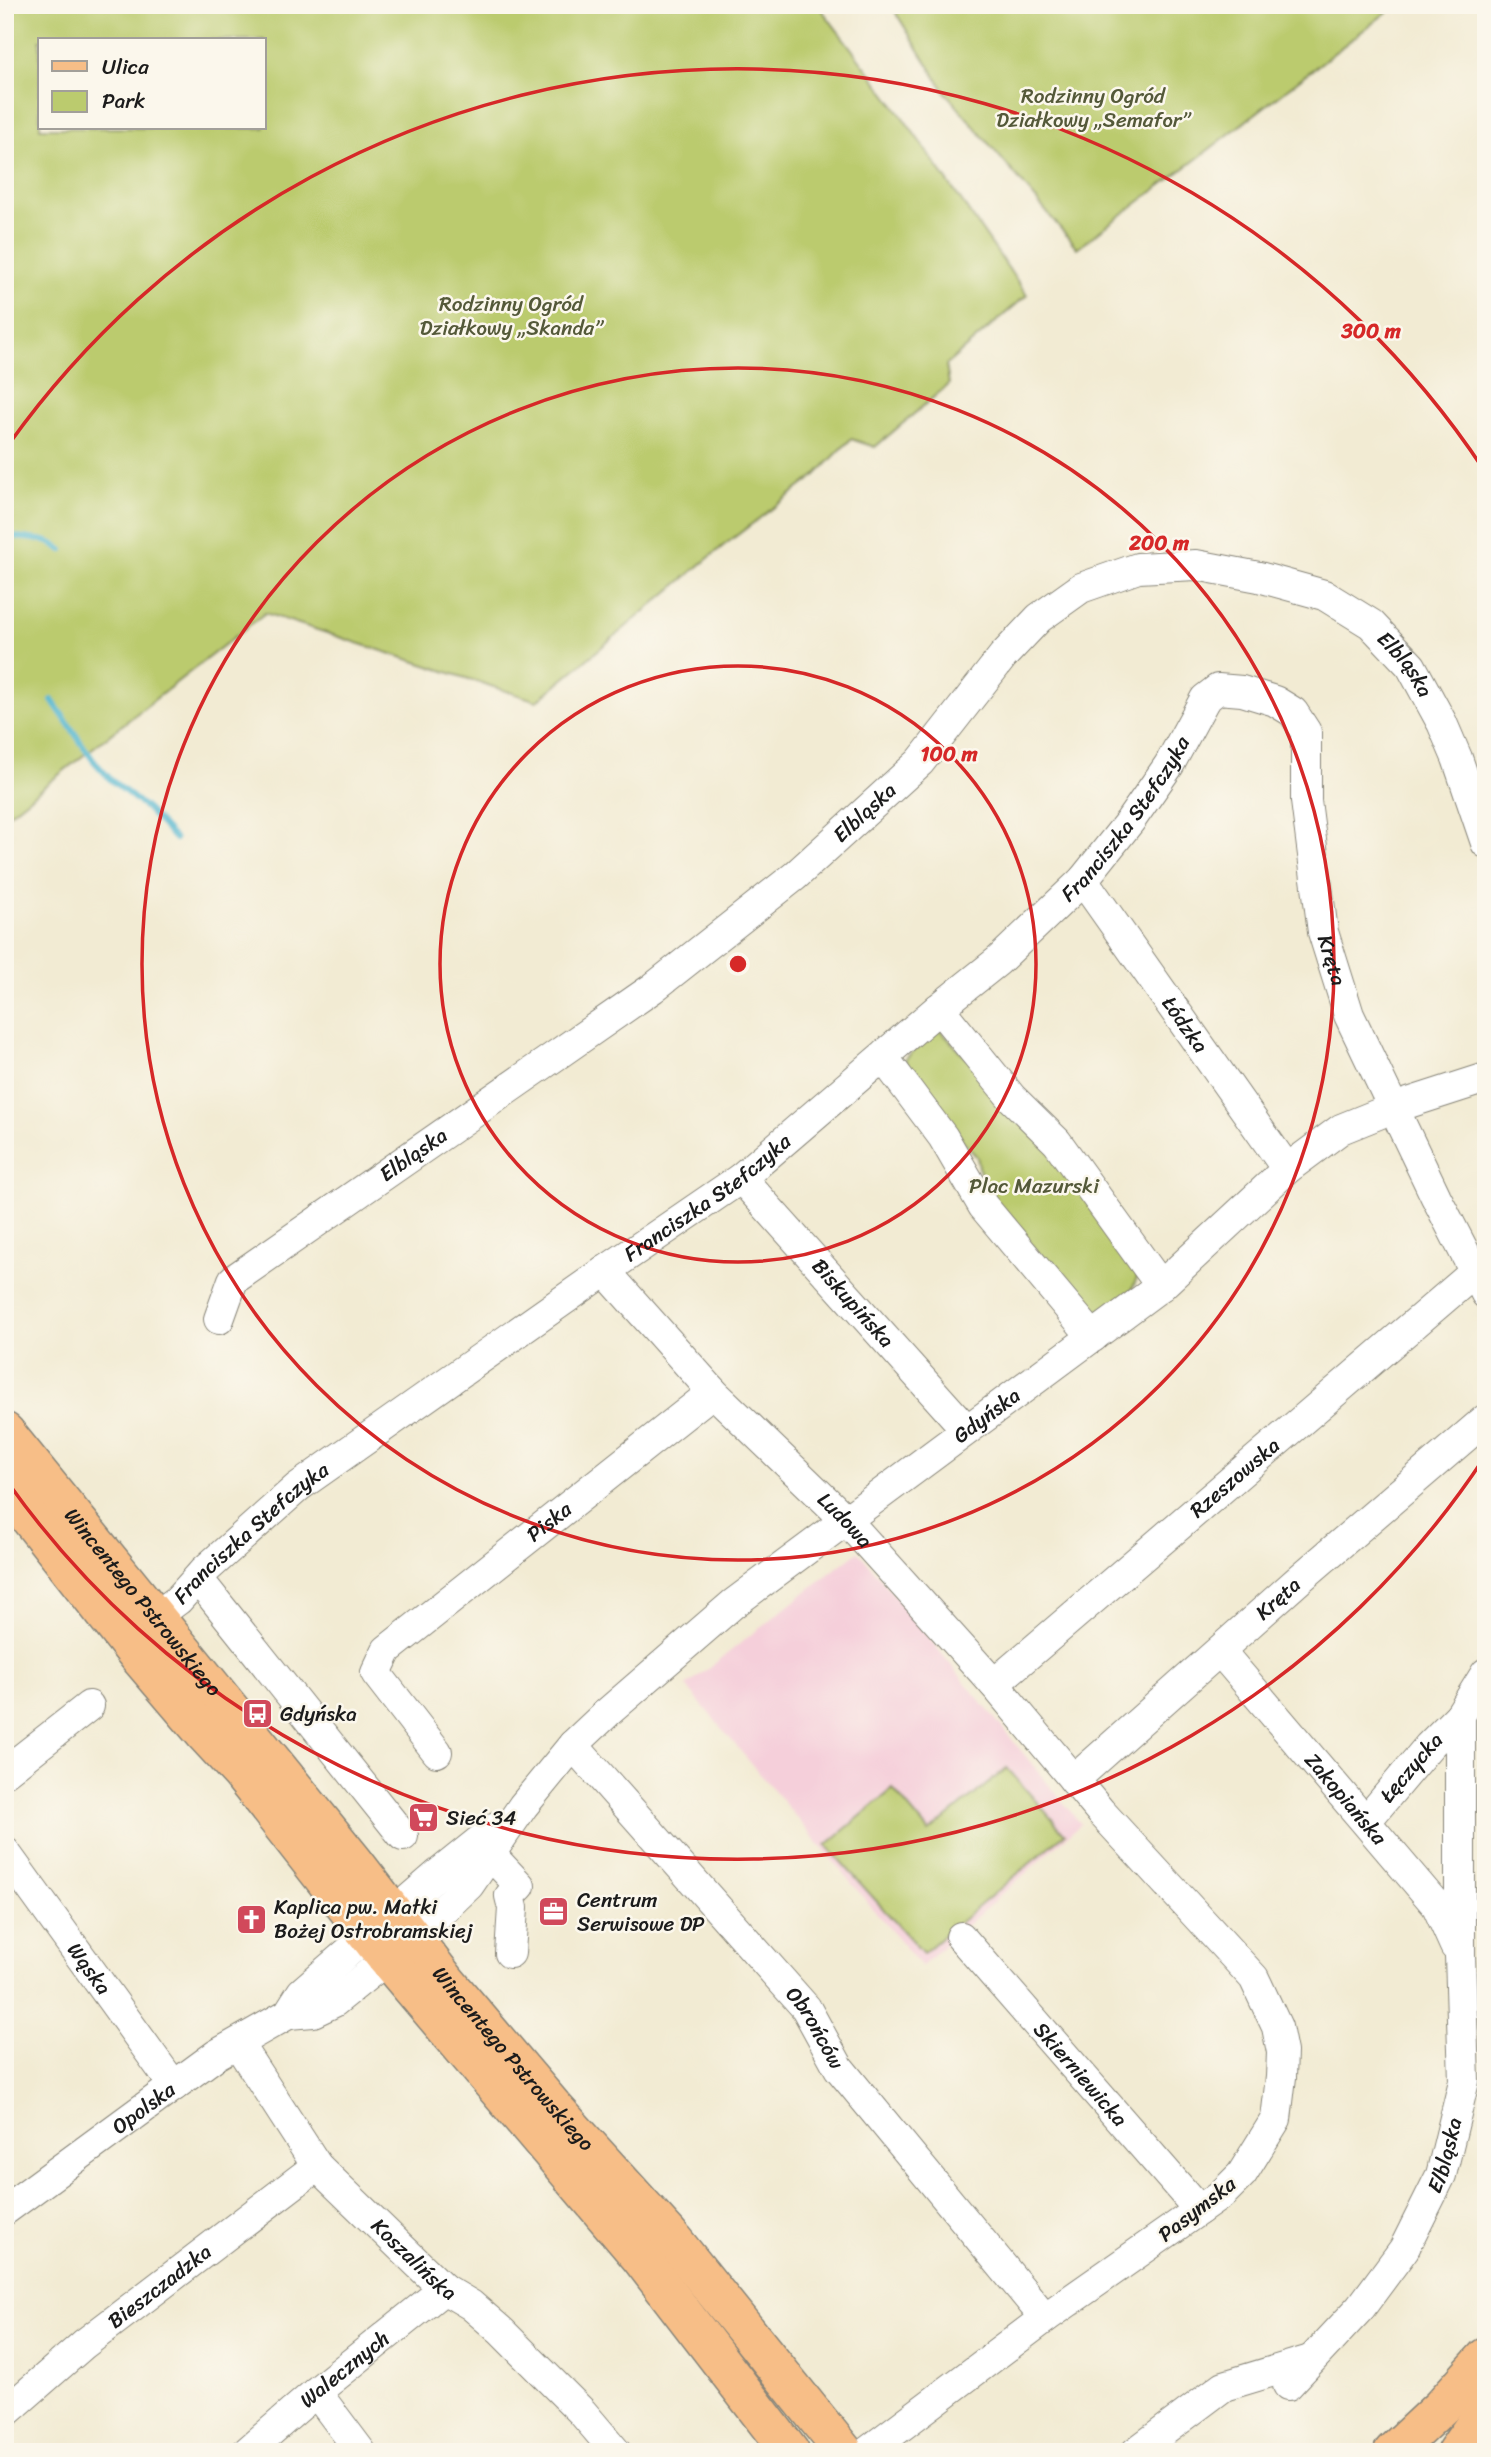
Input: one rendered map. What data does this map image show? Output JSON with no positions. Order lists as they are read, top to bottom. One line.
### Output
{"streets":{"main road":["Wincentego Pstrowskiego"],"street":["Elbląska","Franciszka Stefczyka","Kręta","Łódzka","Biskupińska","Gdyńska","Rzeszowska","Piska","Ludowa","Łęczycka","Zakopiańska","Wąska","Obrońców","Skierniewicka","Opolska","Pasymska","Koszalińska","Bieszczadzka","Walecznych"]},"crossings":[["Elbląska","Łęczycka"],["Elbląska","Zakopiańska"],["Franciszka Stefczyka","Kręta"],["Franciszka Stefczyka","Łódzka"],["Franciszka Stefczyka","Biskupińska"],["Franciszka Stefczyka","Ludowa"],["Franciszka Stefczyka","Wincentego Pstrowskiego"],["Kręta","Gdyńska"],["Kręta","Rzeszowska"],["Kręta","Ludowa"],["Kręta","Zakopiańska"],["Kręta","Pasymska"],["Łódzka","Gdyńska"],["Biskupińska","Gdyńska"],["Gdyńska","Ludowa"],["Gdyńska","Wincentego Pstrowskiego"],["Gdyńska","Obrońców"],["Gdyńska","Opolska"],["Rzeszowska","Ludowa"],["Piska","Ludowa"],["Ludowa","Pasymska"],["Wincentego Pstrowskiego","Opolska"],["Łęczycka","Zakopiańska"],["Wąska","Opolska"],["Obrońców","Pasymska"],["Skierniewicka","Pasymska"],["Opolska","Koszalińska"],["Koszalińska","Bieszczadzka"],["Koszalińska","Walecznych"]],"parks":["Rodzinny Ogród Działkowy „Semafor”","Rodzinny Ogród Działkowy „Skanda”","Plac Mazurski"],"places":{"bus stop":["Gdyńska"],"supermarket":["Sieć 34"],"office":["Centrum Serwisowe DP"],"church":["Kaplica pw. Matki Bożej Ostrobramskiej"]},"legend":["Ulica","Park"],"rings":["300 m","200 m","100 m"]}
